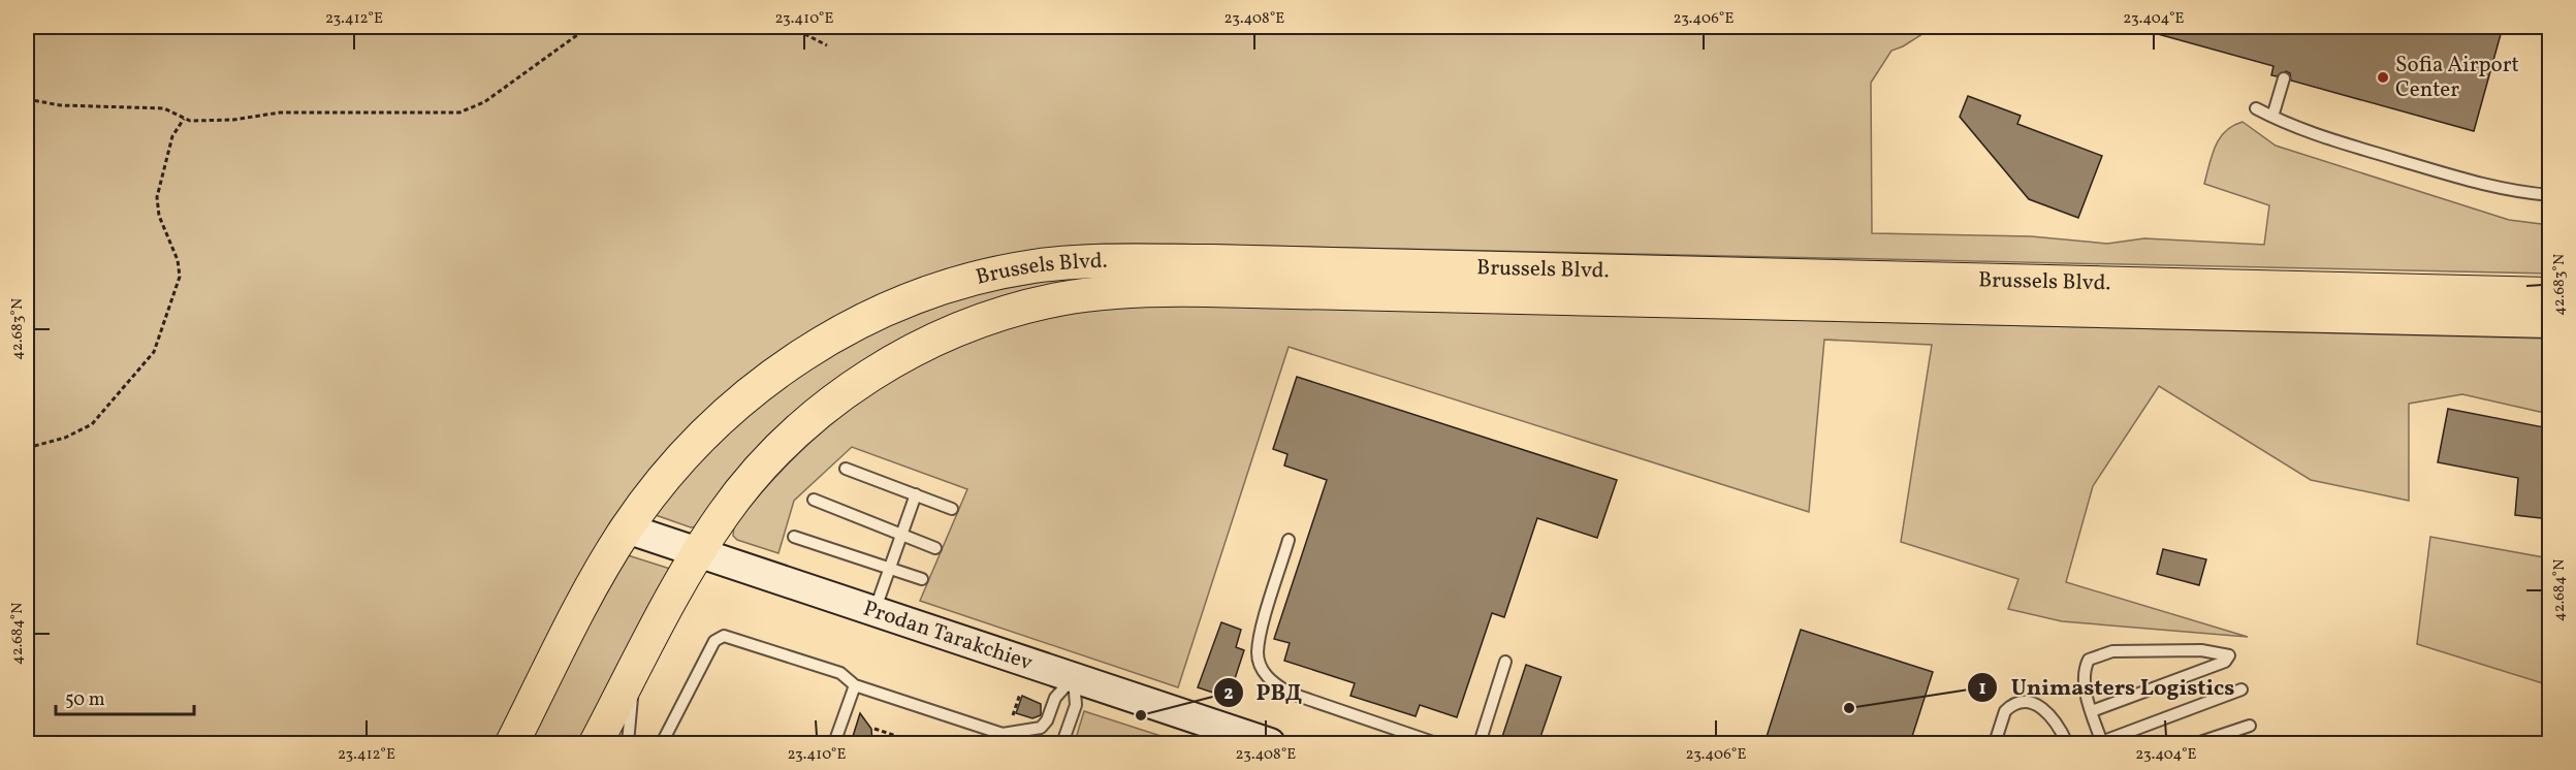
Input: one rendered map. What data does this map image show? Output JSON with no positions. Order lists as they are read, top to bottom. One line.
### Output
{"streets":{"main road":["Brussels Blvd."],"street":["Prodan Tarakchiev"]},"crossings":[["Brussels Blvd.","Prodan Tarakchiev"]],"places":["Sofia Airport Center","Unimasters Logistics","РВД"],"scale_bar":"50 m","coordinates":["23.412°E","23.410°E","23.408°E","23.406°E","23.404°E","42.683°N","42.684°N"]}
